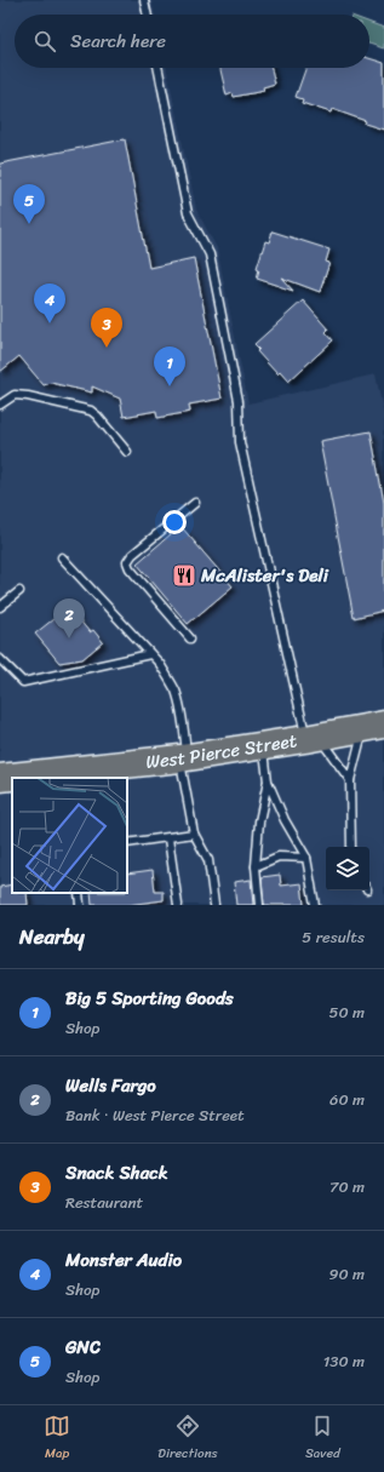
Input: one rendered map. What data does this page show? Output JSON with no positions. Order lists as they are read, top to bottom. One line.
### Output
{"streets":{"highway":["West Pierce Street"]},"places":{"restaurant":["McAlister's Deli"]},"page":{"search":"Search here","pins":["5","4","3","1","2"],"heading":["Nearby","5 results"],"list":[{"mark":"1","name":"Big 5 Sporting Goods","note":"Shop","value":"50 m"},{"mark":"2","name":"Wells Fargo","note":"Bank · West Pierce Street","value":"60 m"},{"mark":"3","name":"Snack Shack","note":"Restaurant","value":"70 m"},{"mark":"4","name":"Monster Audio","note":"Shop","value":"90 m"},{"mark":"5","name":"GNC","note":"Shop","value":"130 m"}],"nav":["Map","Directions","Saved"]}}
